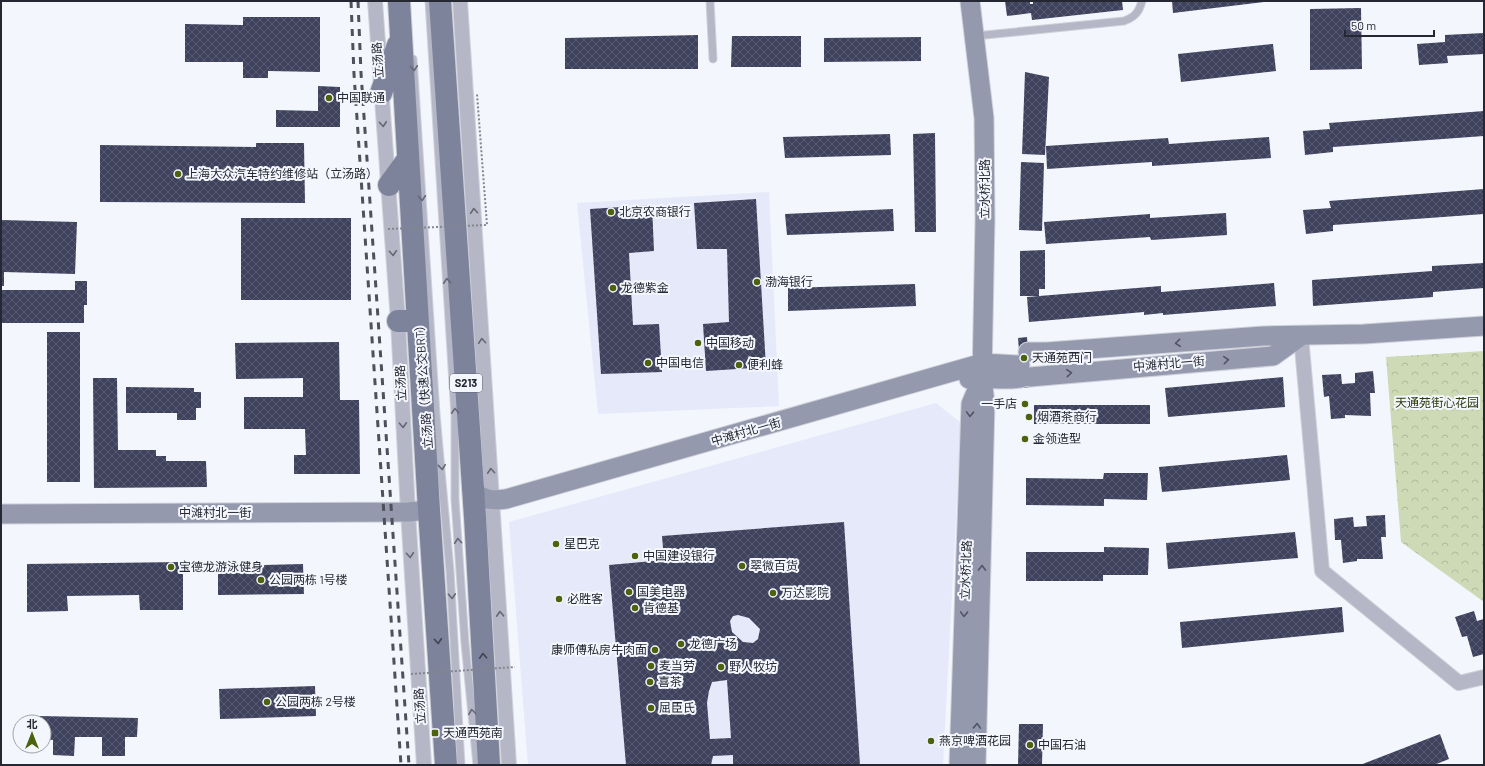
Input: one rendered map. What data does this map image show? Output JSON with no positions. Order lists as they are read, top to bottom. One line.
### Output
{"streets":{"main road":["立汤路","S213"],"street":["立水桥北路","中滩村北一街"],"lane":["立汤路（快速公交BRT）"]},"crossings":[["立汤路","中滩村北一街"],["立汤路","立汤路（快速公交BRT）"],["立水桥北路","中滩村北一街"],["中滩村北一街","S213"]],"parks":["天通苑街心花园"],"places":{"other":["中国联通","上海大众汽车特约维修站（立汤路）","北京农商银行","渤海银行","龙德紫金","中国移动","天通苑西门","中国电信","便利蜂","一手店","烟酒茶商行","金领造型","星巴克","中国建设银行","翠微百货","宝德龙游泳健身","公园两栋 1号楼","国美电器","万达影院","必胜客","肯德基","龙德广场","康师傅私房牛肉面","麦当劳","野人牧坊","喜茶","公园两栋 2号楼","屈臣氏","燕京啤酒花园","中国石油"],"transit":["天通西苑南"]},"scale_bar":"50 m","north":"top"}
